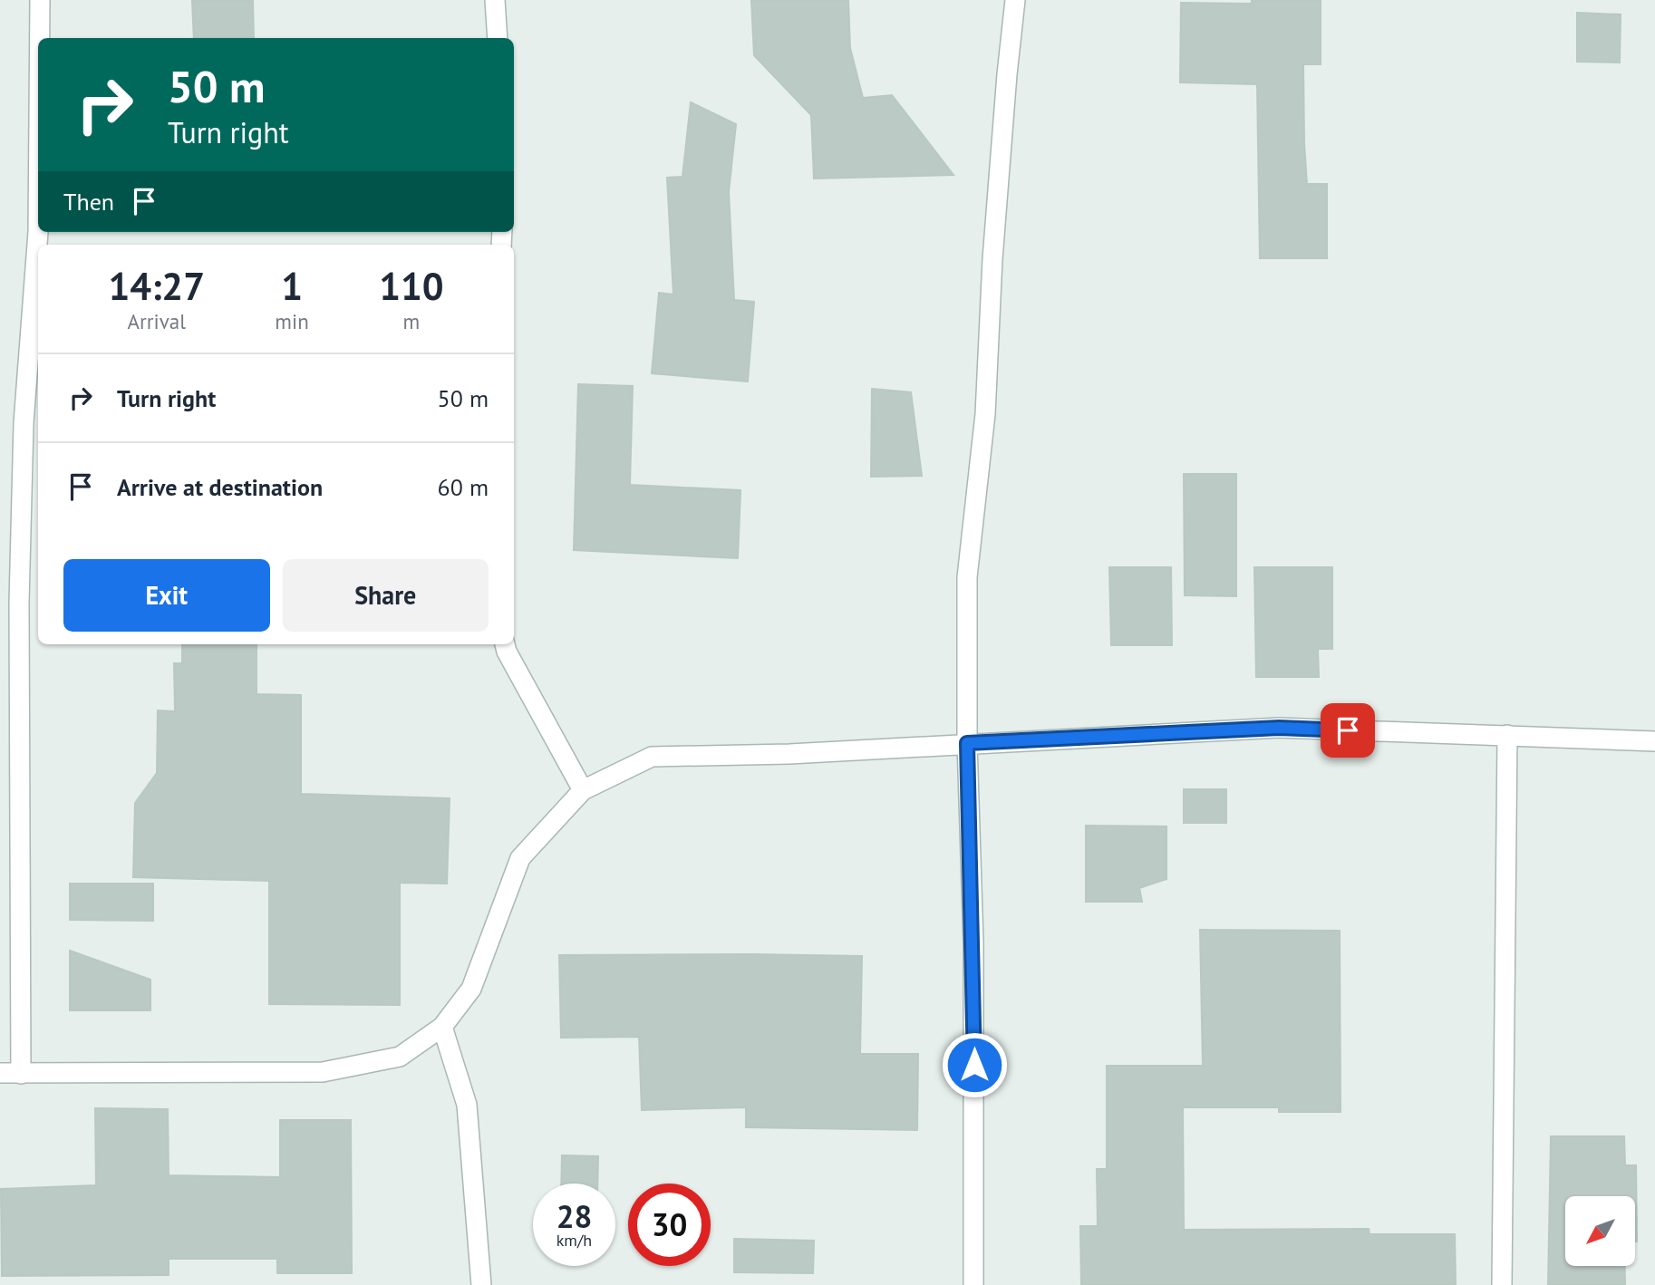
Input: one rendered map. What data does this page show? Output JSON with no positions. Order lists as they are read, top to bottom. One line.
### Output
{"north":"bottom left","page":{"turn":["50 m","Turn right"],"then":"Then","eta":["14:27","Arrival","1","min","110","m"],"list":[{"name":"Turn right","value":"50 m"},{"name":"Arrive at destination","value":"60 m"}],"buttons":["Exit","Share"],"speed":"28 km/h","limit":"30"}}
